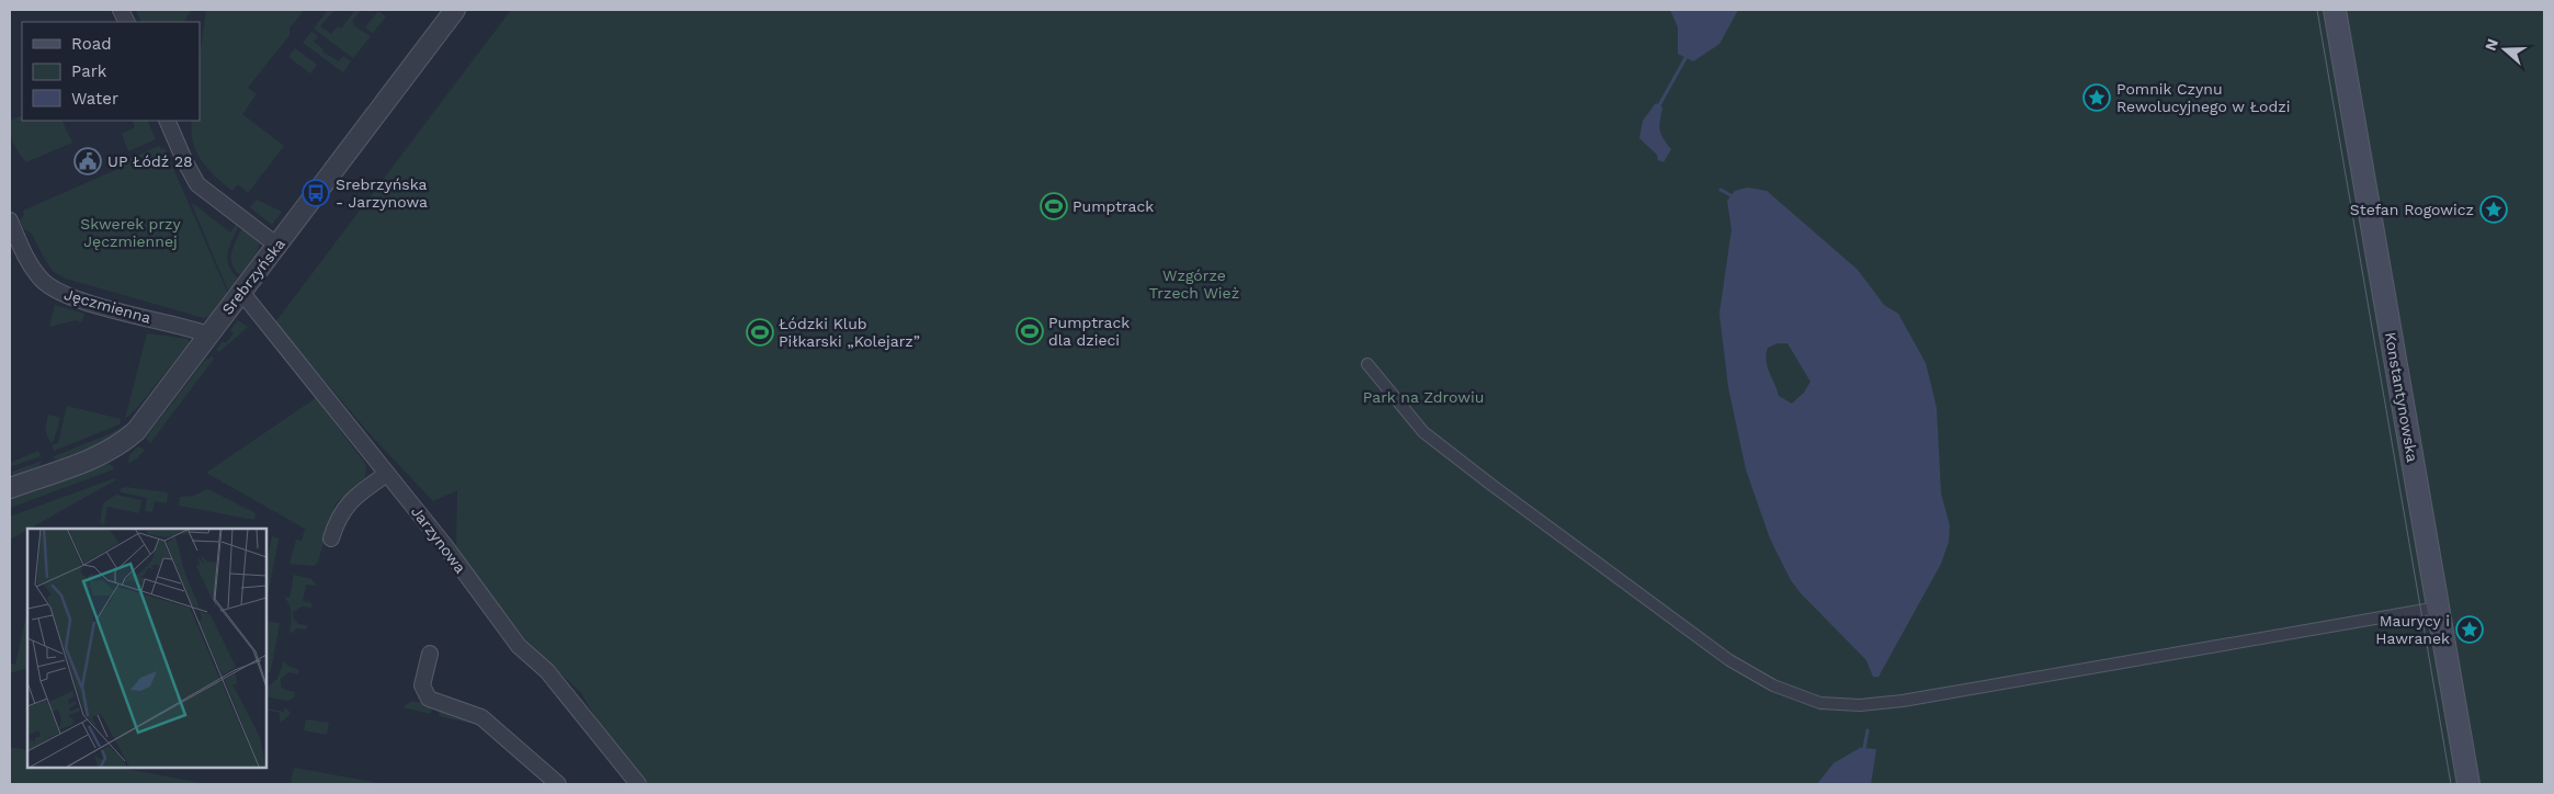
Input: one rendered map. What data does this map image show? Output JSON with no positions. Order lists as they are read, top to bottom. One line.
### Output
{"streets":{"main road":["Konstantynowska"],"street":["Srebrzyńska","Jęczmienna","Jarzynowa"]},"crossings":[["Srebrzyńska","Jęczmienna"],["Srebrzyńska","Jarzynowa"]],"parks":["Skwerek przy Jęczmiennej","Wzgórze Trzech Wież","Park na Zdrowiu"],"places":{"place":["Pomnik Czynu Rewolucyjnego w Łodzi","Stefan Rogowicz","Maurycy i Hawranek"],"public building":["UP Łódź 28"],"bus stop":["Srebrzyńska - Jarzynowa"],"sports":["Pumptrack","Pumptrack dla dzieci","Łódzki Klub Piłkarski „Kolejarz”"]},"legend":["Road","Park","Water"],"north":"left"}
